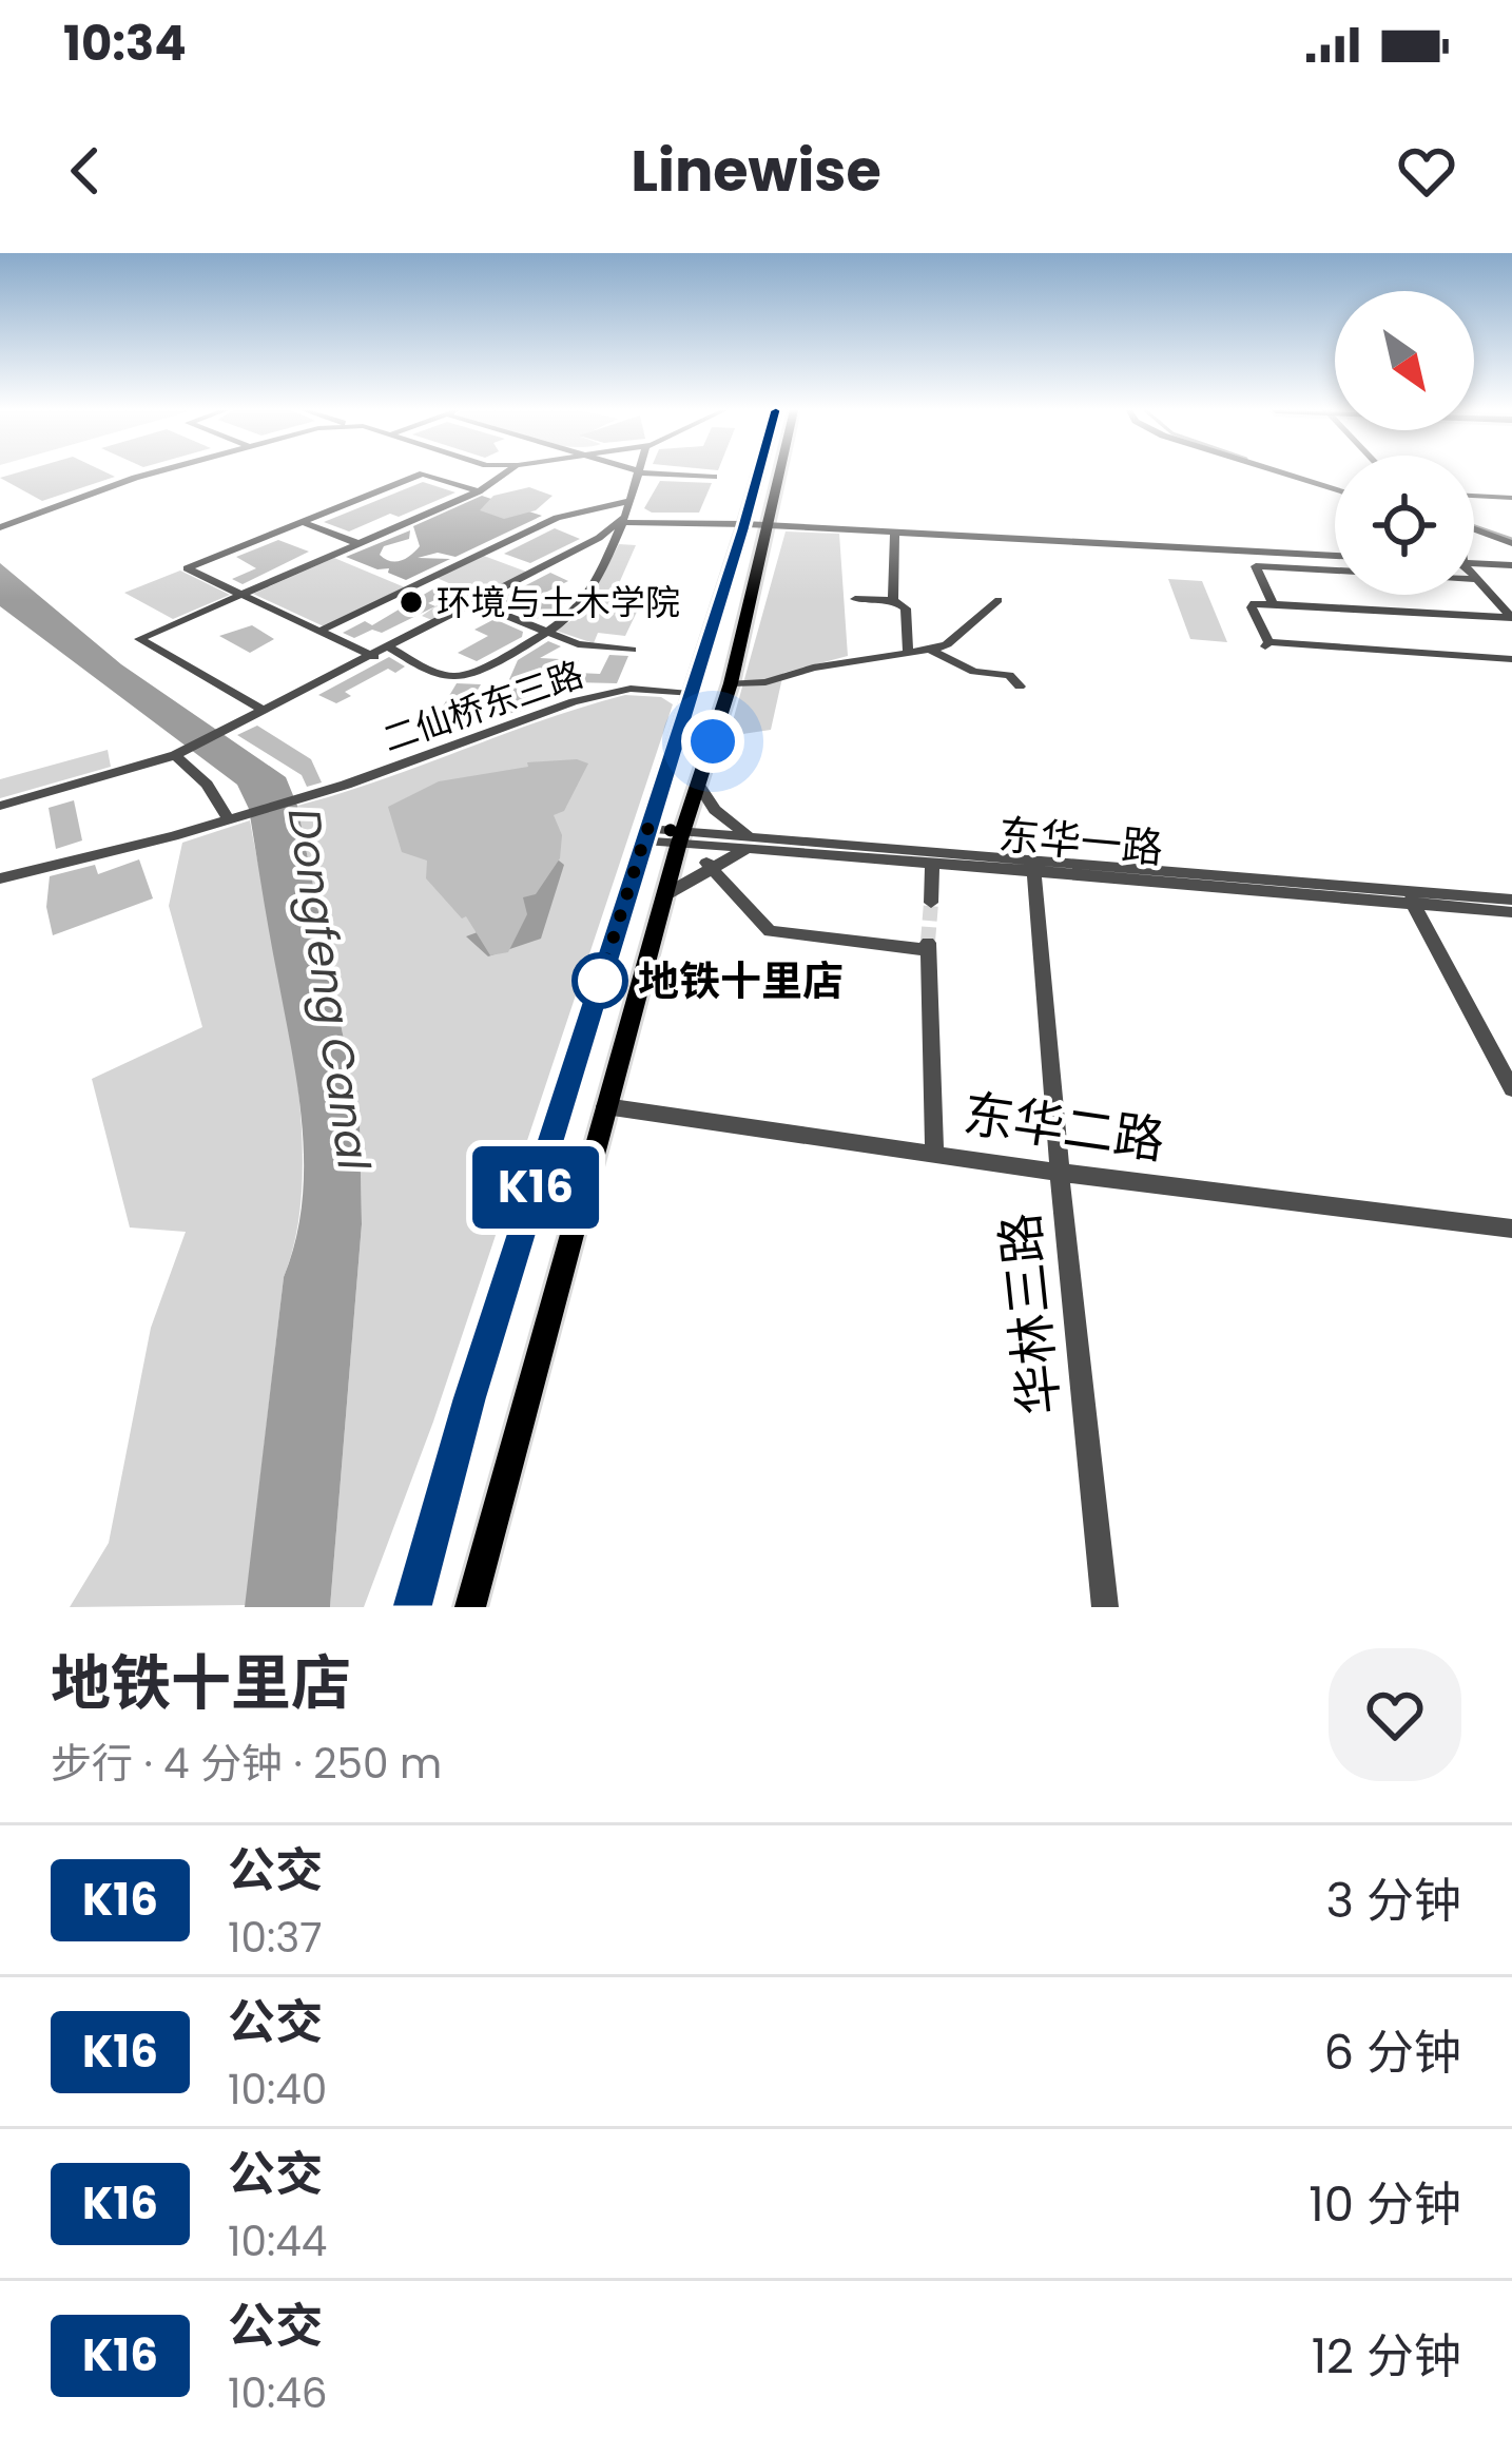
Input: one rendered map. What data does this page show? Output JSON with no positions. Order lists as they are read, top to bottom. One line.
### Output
{"streets":{"street":["二仙桥东三路","东华一路","东华二路","华林三路"]},"crossings":[["东华一路","华林三路"],["东华二路","华林三路"]],"water":["Dongfeng Canal"],"places":["环境与土木学院","地铁十里店"],"lines":["bus line K16"],"north":"bottom right","page":{"status":"10:34","header":"Linewise","on_map":"K16","heading":["地铁十里店","步行 · 4 分钟 · 250 m"],"list":[{"mark":"K16","name":"公交","note":"10:37","value":"3 分钟"},{"mark":"K16","name":"公交","note":"10:40","value":"6 分钟"},{"mark":"K16","name":"公交","note":"10:44","value":"10 分钟"},{"mark":"K16","name":"公交","note":"10:46","value":"12 分钟"}]}}
